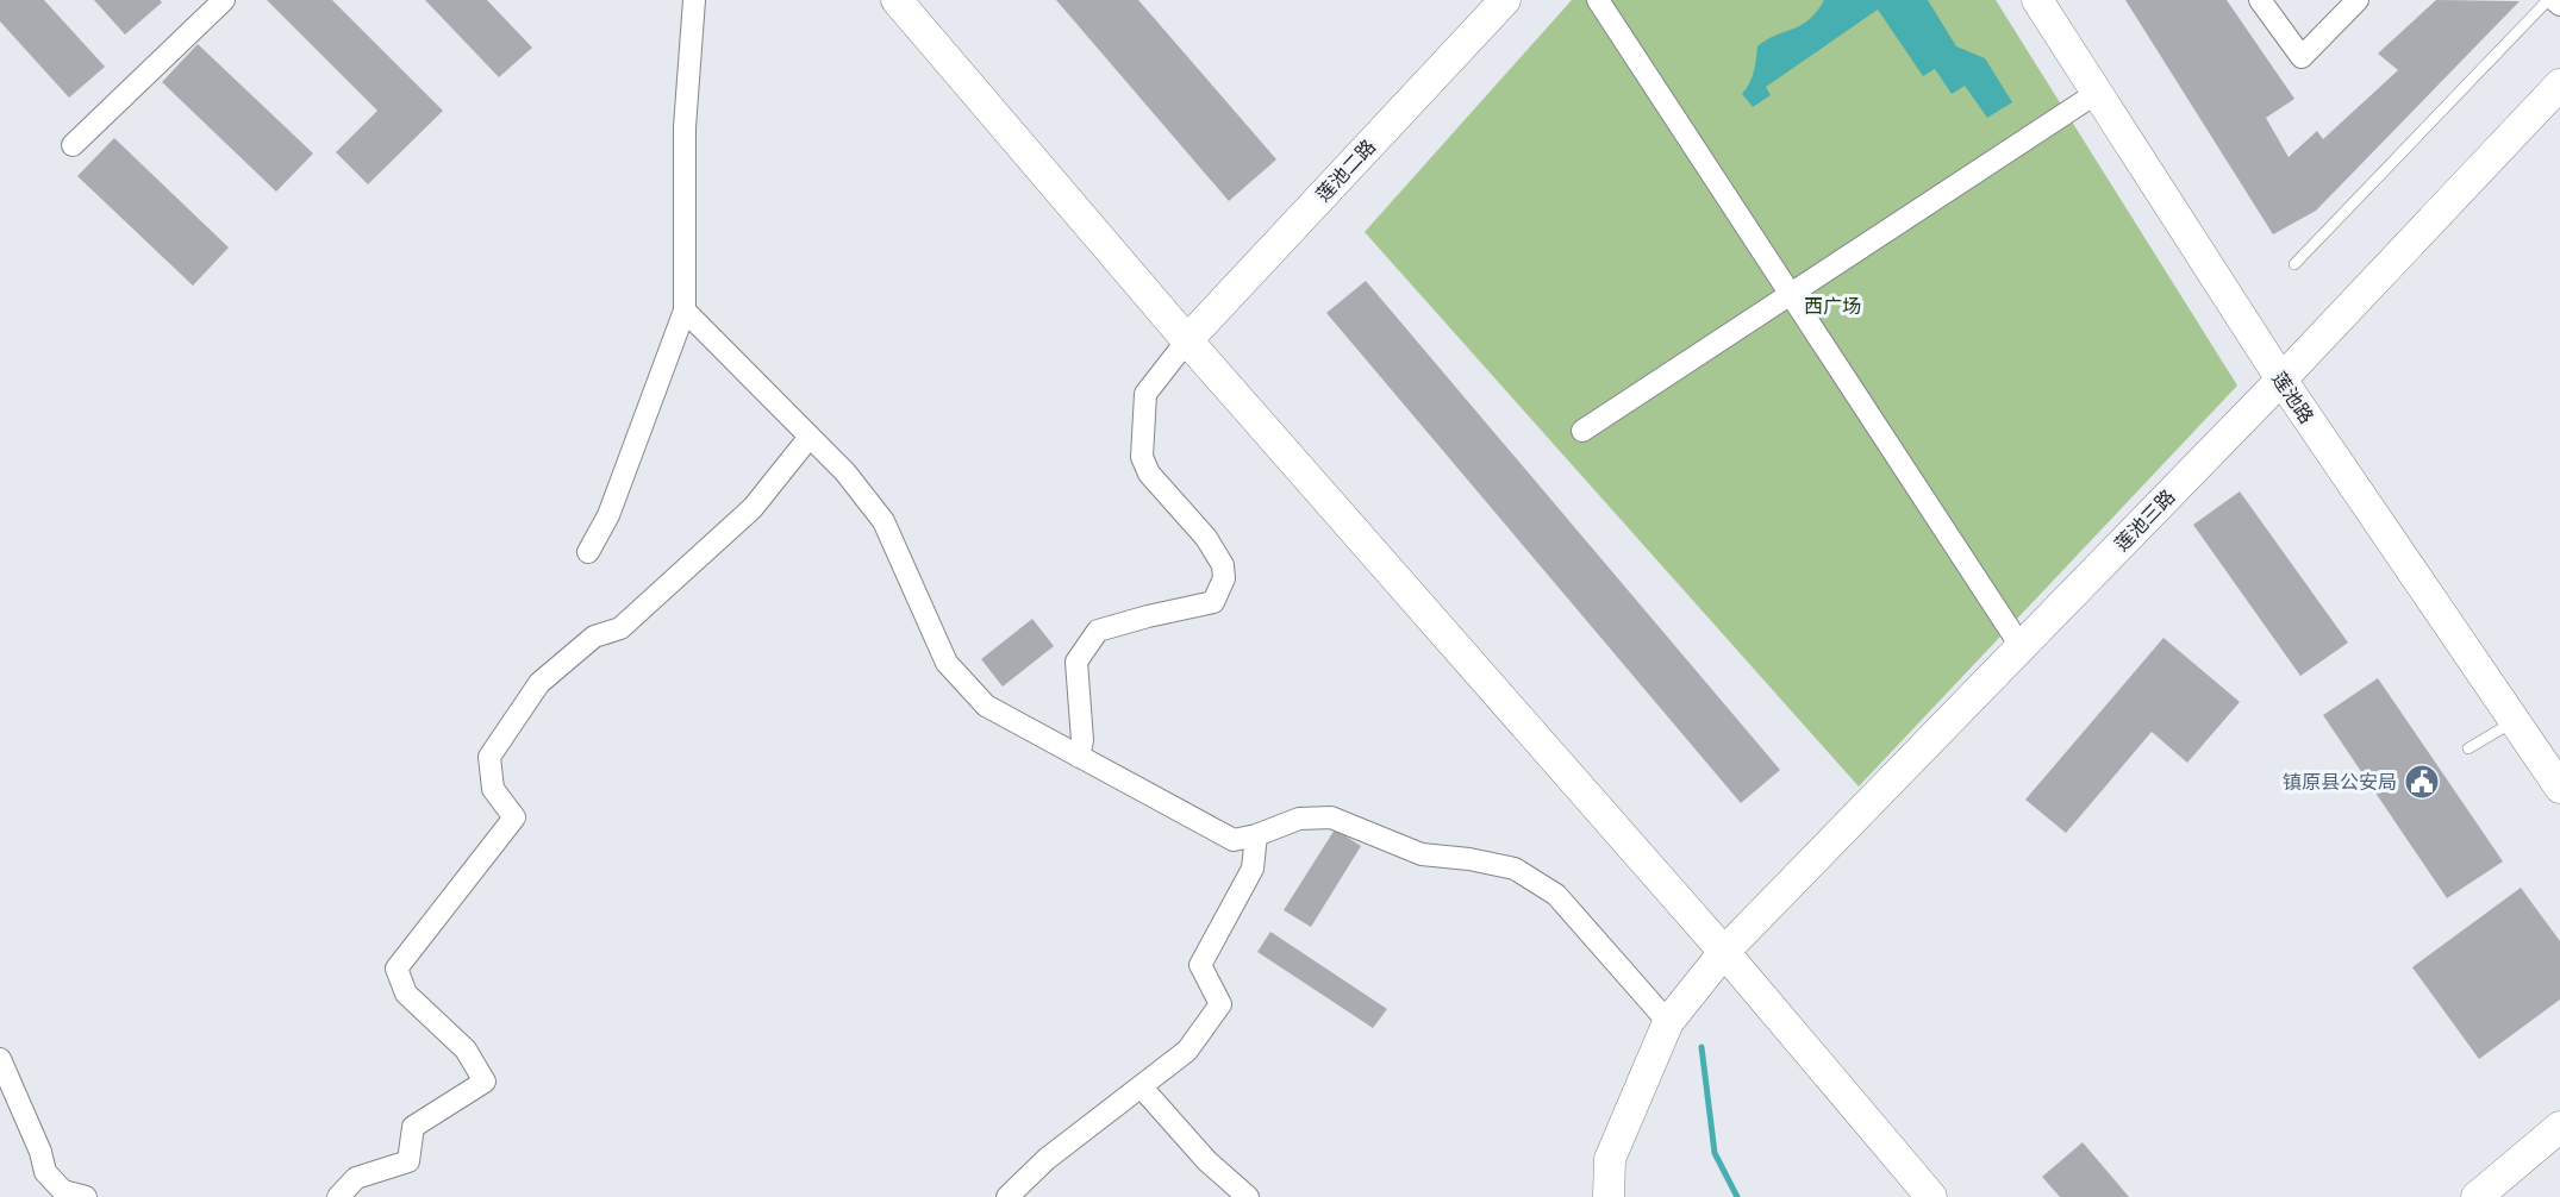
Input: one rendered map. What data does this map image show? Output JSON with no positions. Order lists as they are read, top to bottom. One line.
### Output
{"streets":{"street":["莲池二路","莲池路","莲池三路"]},"crossings":[["莲池路","莲池三路"]],"parks":["西广场"],"places":{"public building":["镇原县公安局"]}}
